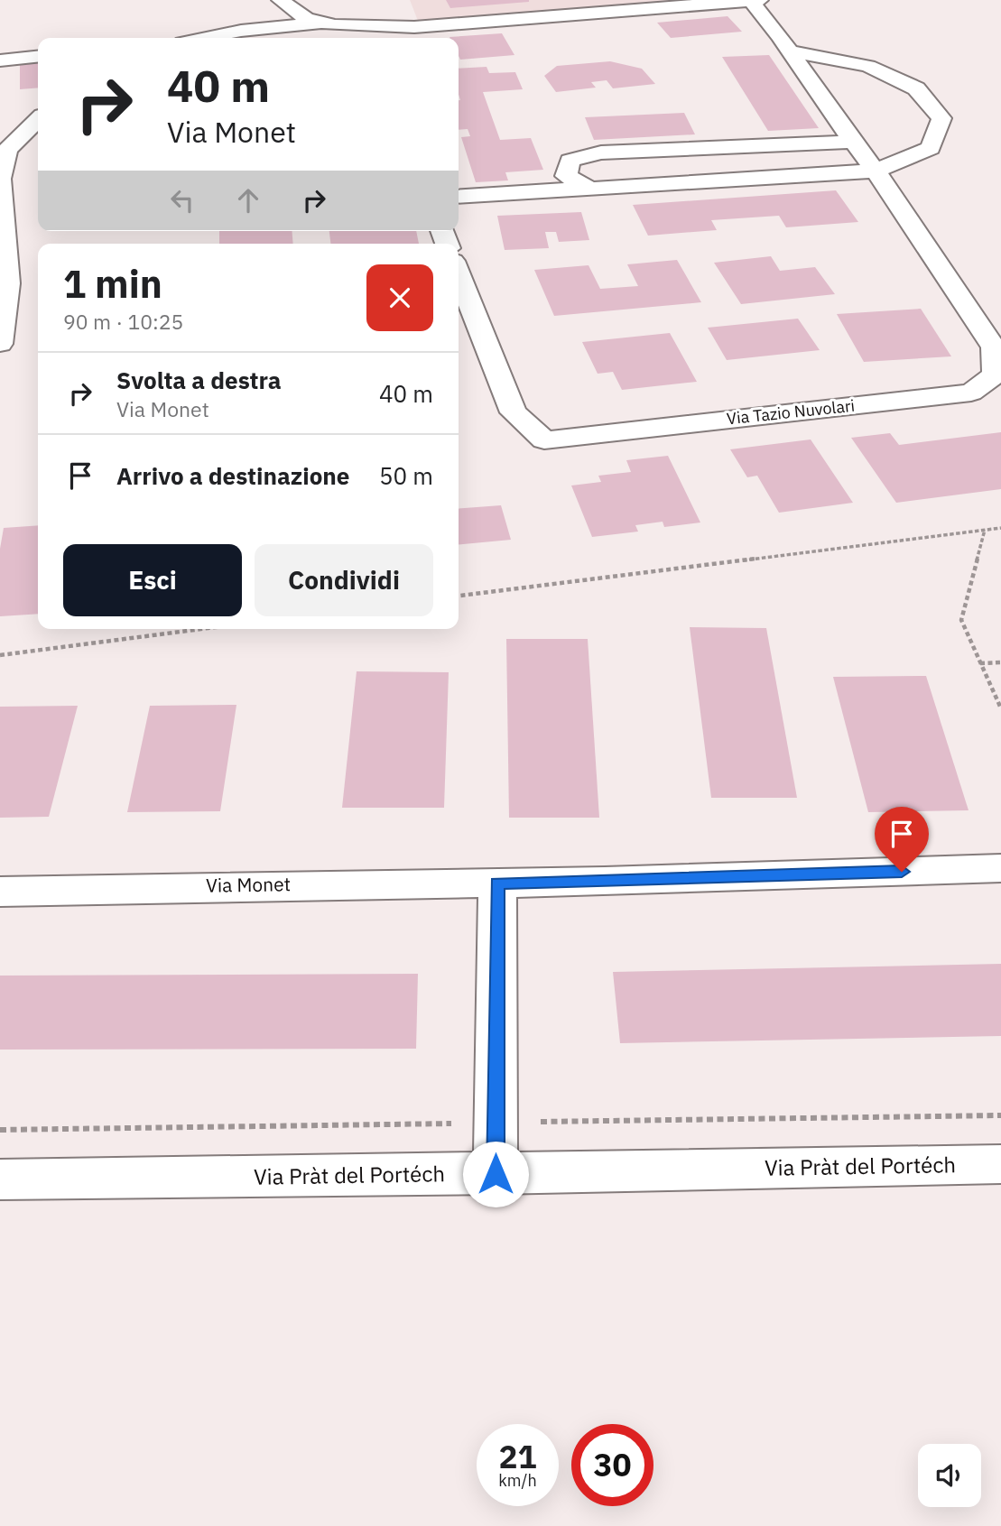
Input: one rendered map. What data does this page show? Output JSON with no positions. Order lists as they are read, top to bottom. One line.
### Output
{"streets":{"street":["Via Tazio Nuvolari","Via Monet","Via Pràt del Portéch"]},"page":{"turn":["40 m","Via Monet"],"heading":["1 min","90 m · 10:25"],"list":[{"name":"Svolta a destra","note":"Via Monet","value":"40 m"},{"name":"Arrivo a destinazione","value":"50 m"}],"buttons":["Esci","Condividi"],"speed":"21 km/h","limit":"30"}}
